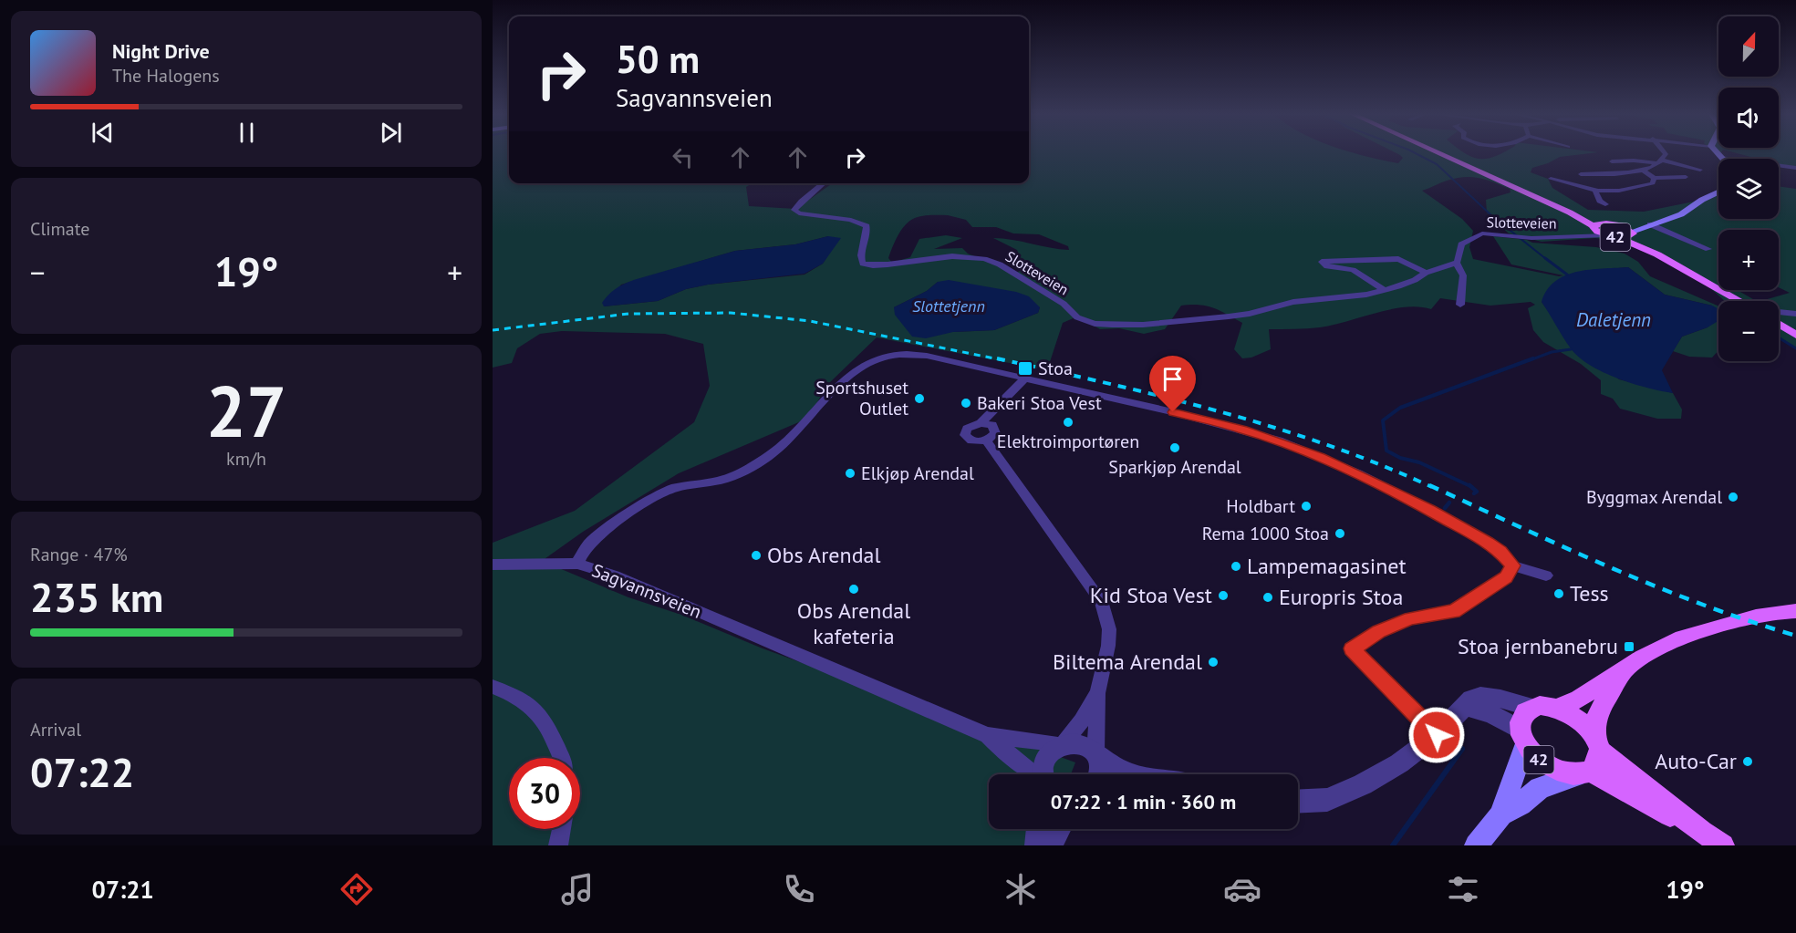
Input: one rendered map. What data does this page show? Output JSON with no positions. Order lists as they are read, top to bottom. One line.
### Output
{"streets":{"main road":["42"],"street":["Slotteveien","Sagvannsveien"]},"crossings":[["Slotteveien","42"]],"water":["Slottetjenn","Daletjenn"],"places":{"transit":["Stoa","Stoa jernbanebru"],"other":["Sportshuset Outlet","Bakeri Stoa Vest","Elektroimportøren","Sparkjøp Arendal","Elkjøp Arendal","Byggmax Arendal","Holdbart","Rema 1000 Stoa","Obs Arendal","Lampemagasinet","Obs Arendal kafeteria","Tess","Kid Stoa Vest","Europris Stoa","Biltema Arendal","Auto-Car"]},"north":"top","page":{"map_buttons":["+","−"],"turn":["50 m","Sagvannsveien"],"song":["Night Drive","The Halogens"],"tile":["Climate",["27","km/h"],["Range · 47%","235 km"],["Arrival","07:22"]],"heat":["−","19°","+"],"limit":"30","trip":"07:22 · 1 min · 360 m","tabs":["07:21","19°"]}}
